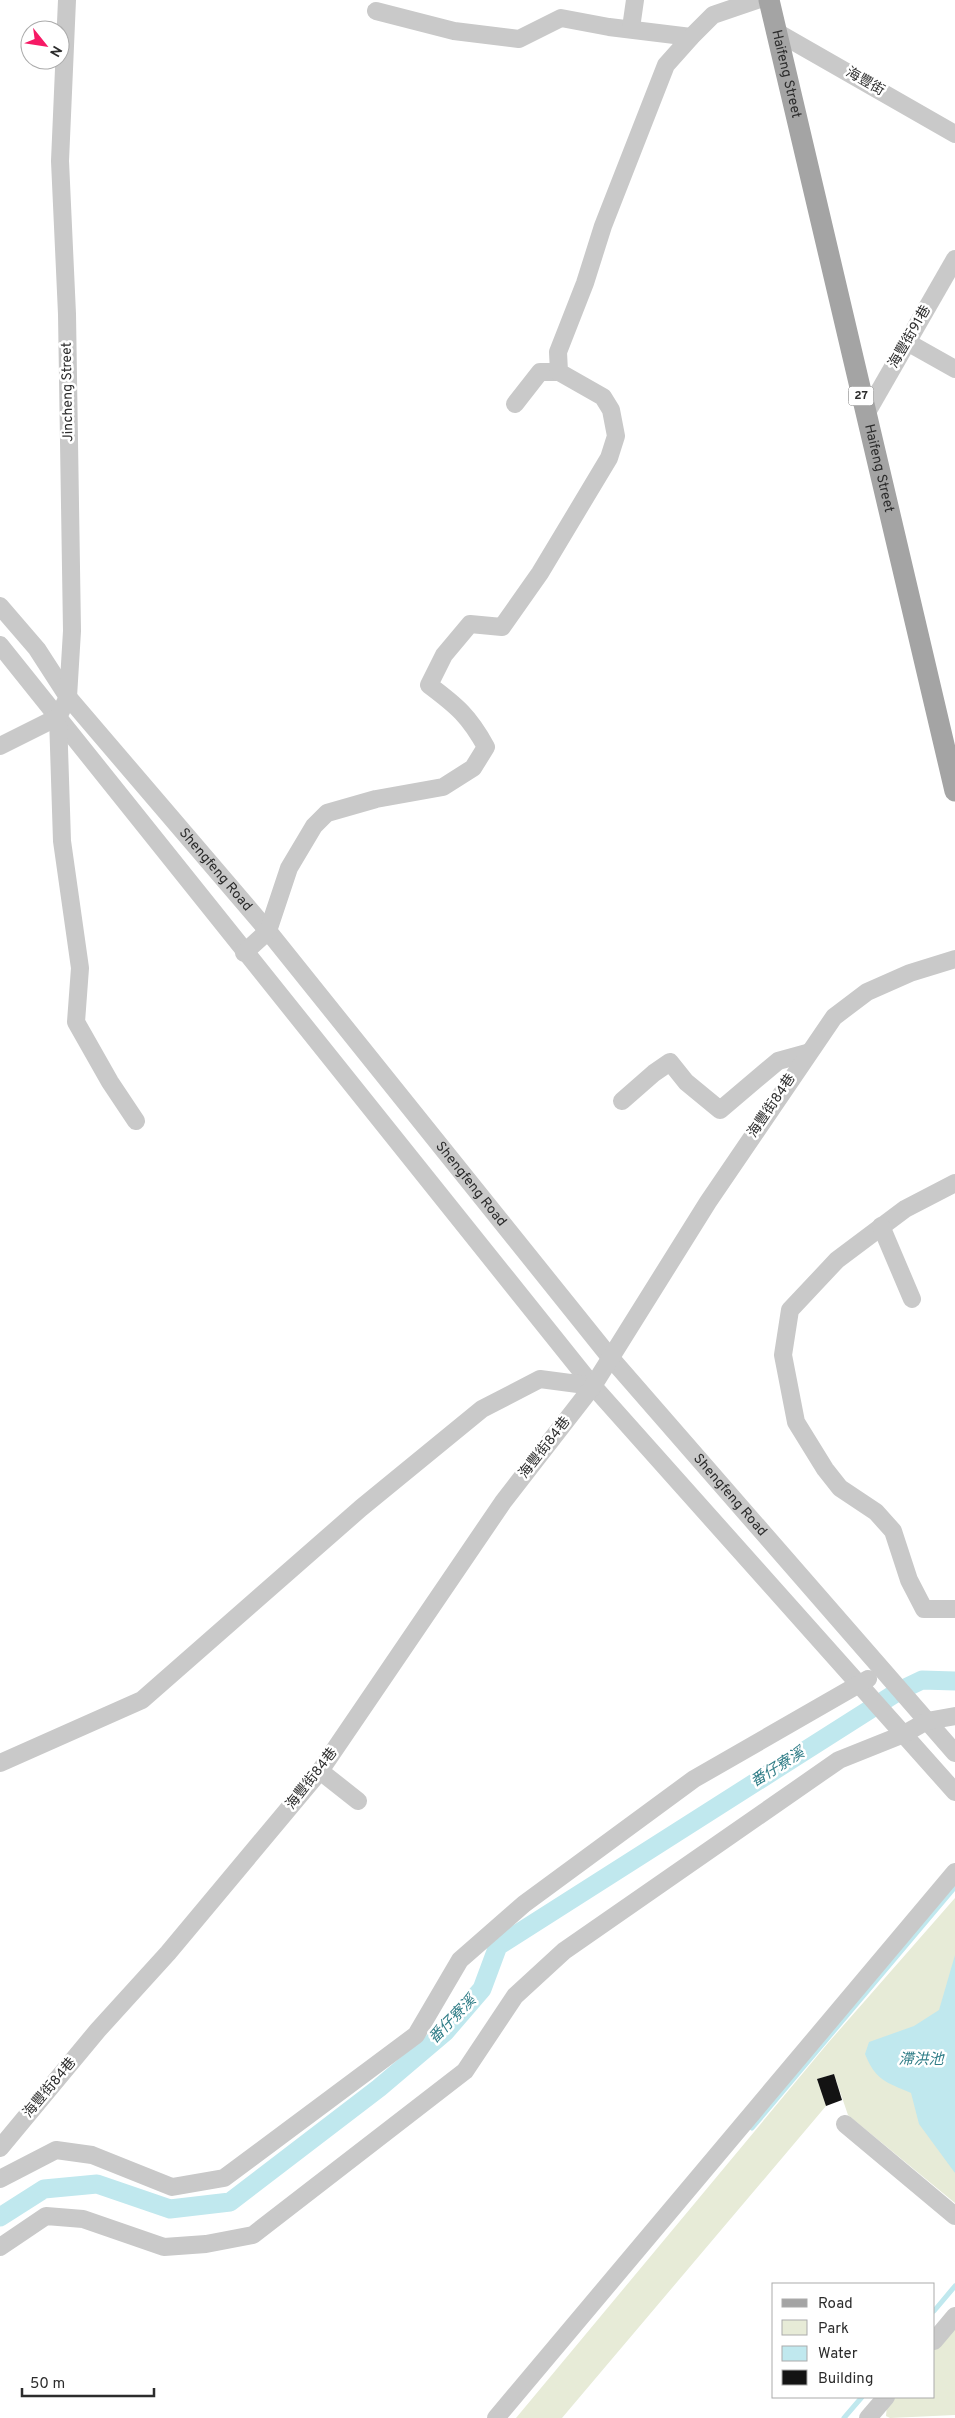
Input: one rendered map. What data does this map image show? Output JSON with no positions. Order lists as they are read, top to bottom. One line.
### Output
{"streets":{"main road":["Haifeng Street","27"],"street":["海豐街","海豐街91巷","Jincheng Street","Shengfeng Road","海豐街84巷"]},"crossings":[["Haifeng Street","海豐街"],["Haifeng Street","海豐街91巷"],["Jincheng Street","Shengfeng Road"],["Shengfeng Road","海豐街84巷"]],"water":["番仔寮溪","滯洪池"],"legend":["Road","Park","Water","Building"],"scale_bar":"50 m","north":"bottom right"}
